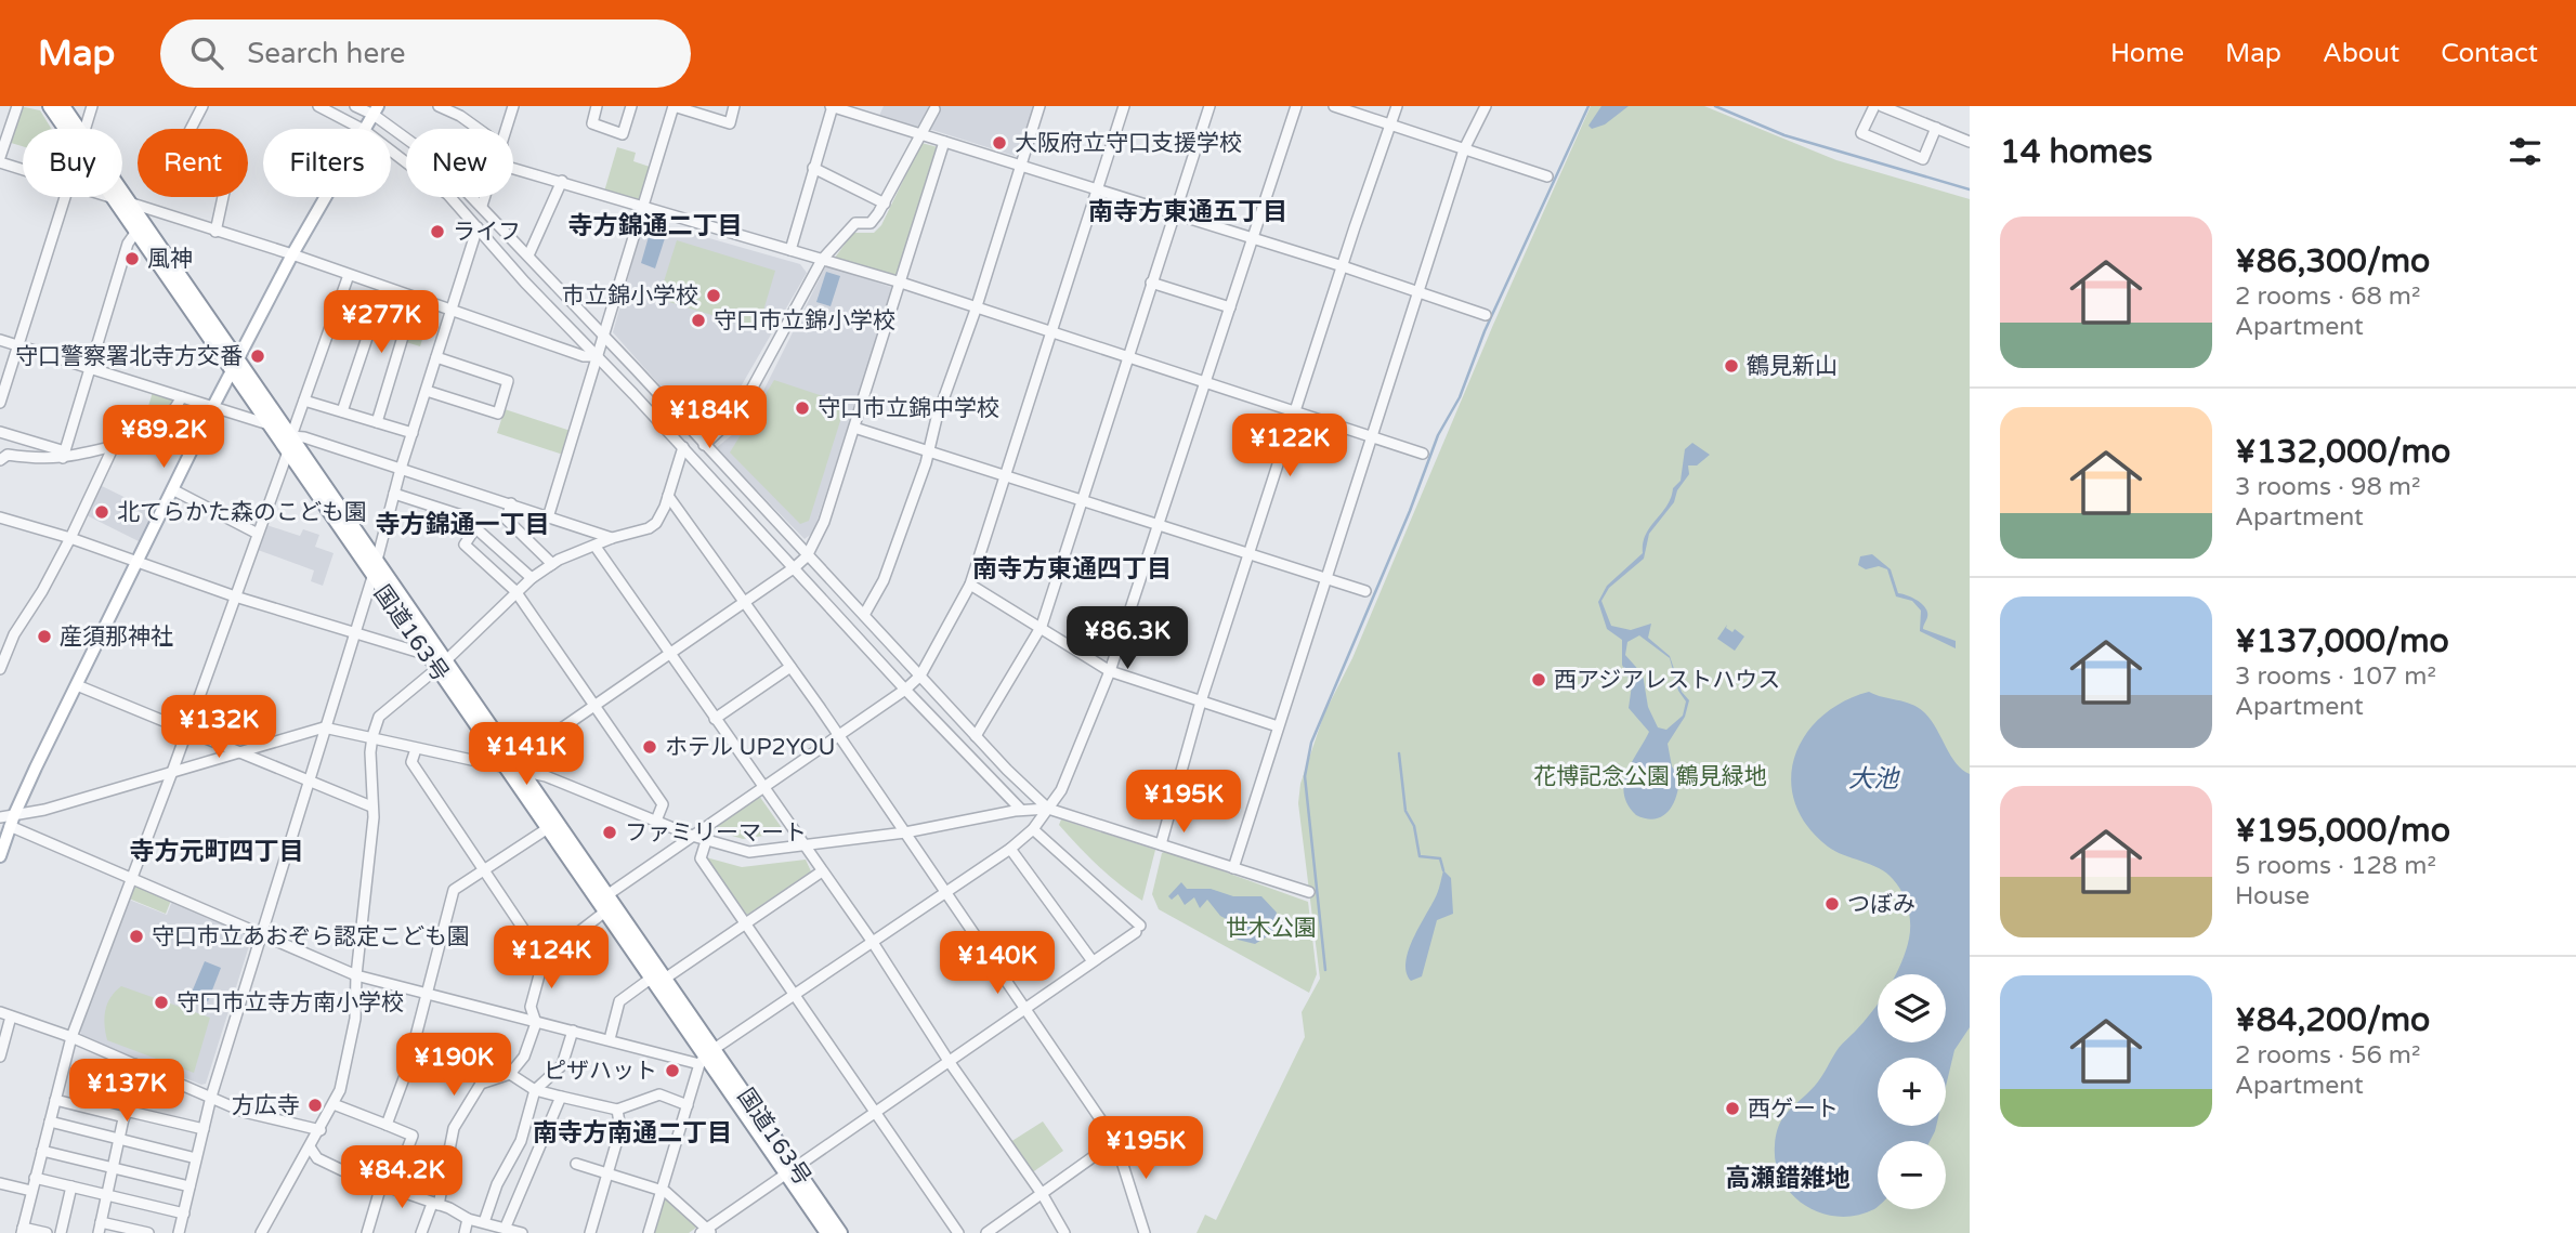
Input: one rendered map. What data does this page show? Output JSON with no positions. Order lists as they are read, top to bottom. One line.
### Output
{"streets":{"highway":["国道163号"]},"districts":["南寺方東通五丁目","寺方錦通二丁目","寺方錦通一丁目","南寺方東通四丁目","寺方元町四丁目","南寺方南通二丁目","高瀬錯雑地"],"water":["大池"],"parks":["花博記念公園 鶴見緑地","世木公園"],"places":["大阪府立守口支援学校","ライフ","風神","市立錦小学校","守口市立錦小学校","守口警察署北寺方交番","鶴見新山","守口市立錦中学校","北てらかた森のこども園","産須那神社","西アジアレストハウス","ホテル UP2YOU","ファミリーマート","つぼみ","守口市立あおぞら認定こども園","守口市立寺方南小学校","ピザハット","方広寺","西ゲート"],"page":{"header":"Map","search":"Search here","nav":["Home","Map","About","Contact"],"heading":"14 homes","chip":["Buy","Rent","Filters","New"],"list":[{"name":"¥86,300/mo","note":"2 rooms · 68 m² · Apartment"},{"name":"¥132,000/mo","note":"3 rooms · 98 m² · Apartment"},{"name":"¥137,000/mo","note":"3 rooms · 107 m² · Apartment"},{"name":"¥195,000/mo","note":"5 rooms · 128 m² · House"},{"name":"¥84,200/mo","note":"2 rooms · 56 m² · Apartment"}],"price":["¥277K","¥184K","¥89.2K","¥122K","¥86.3K","¥132K","¥141K","¥195K","¥124K","¥140K","¥190K","¥137K","¥195K","¥84.2K"],"map_buttons":["+","−"]}}
